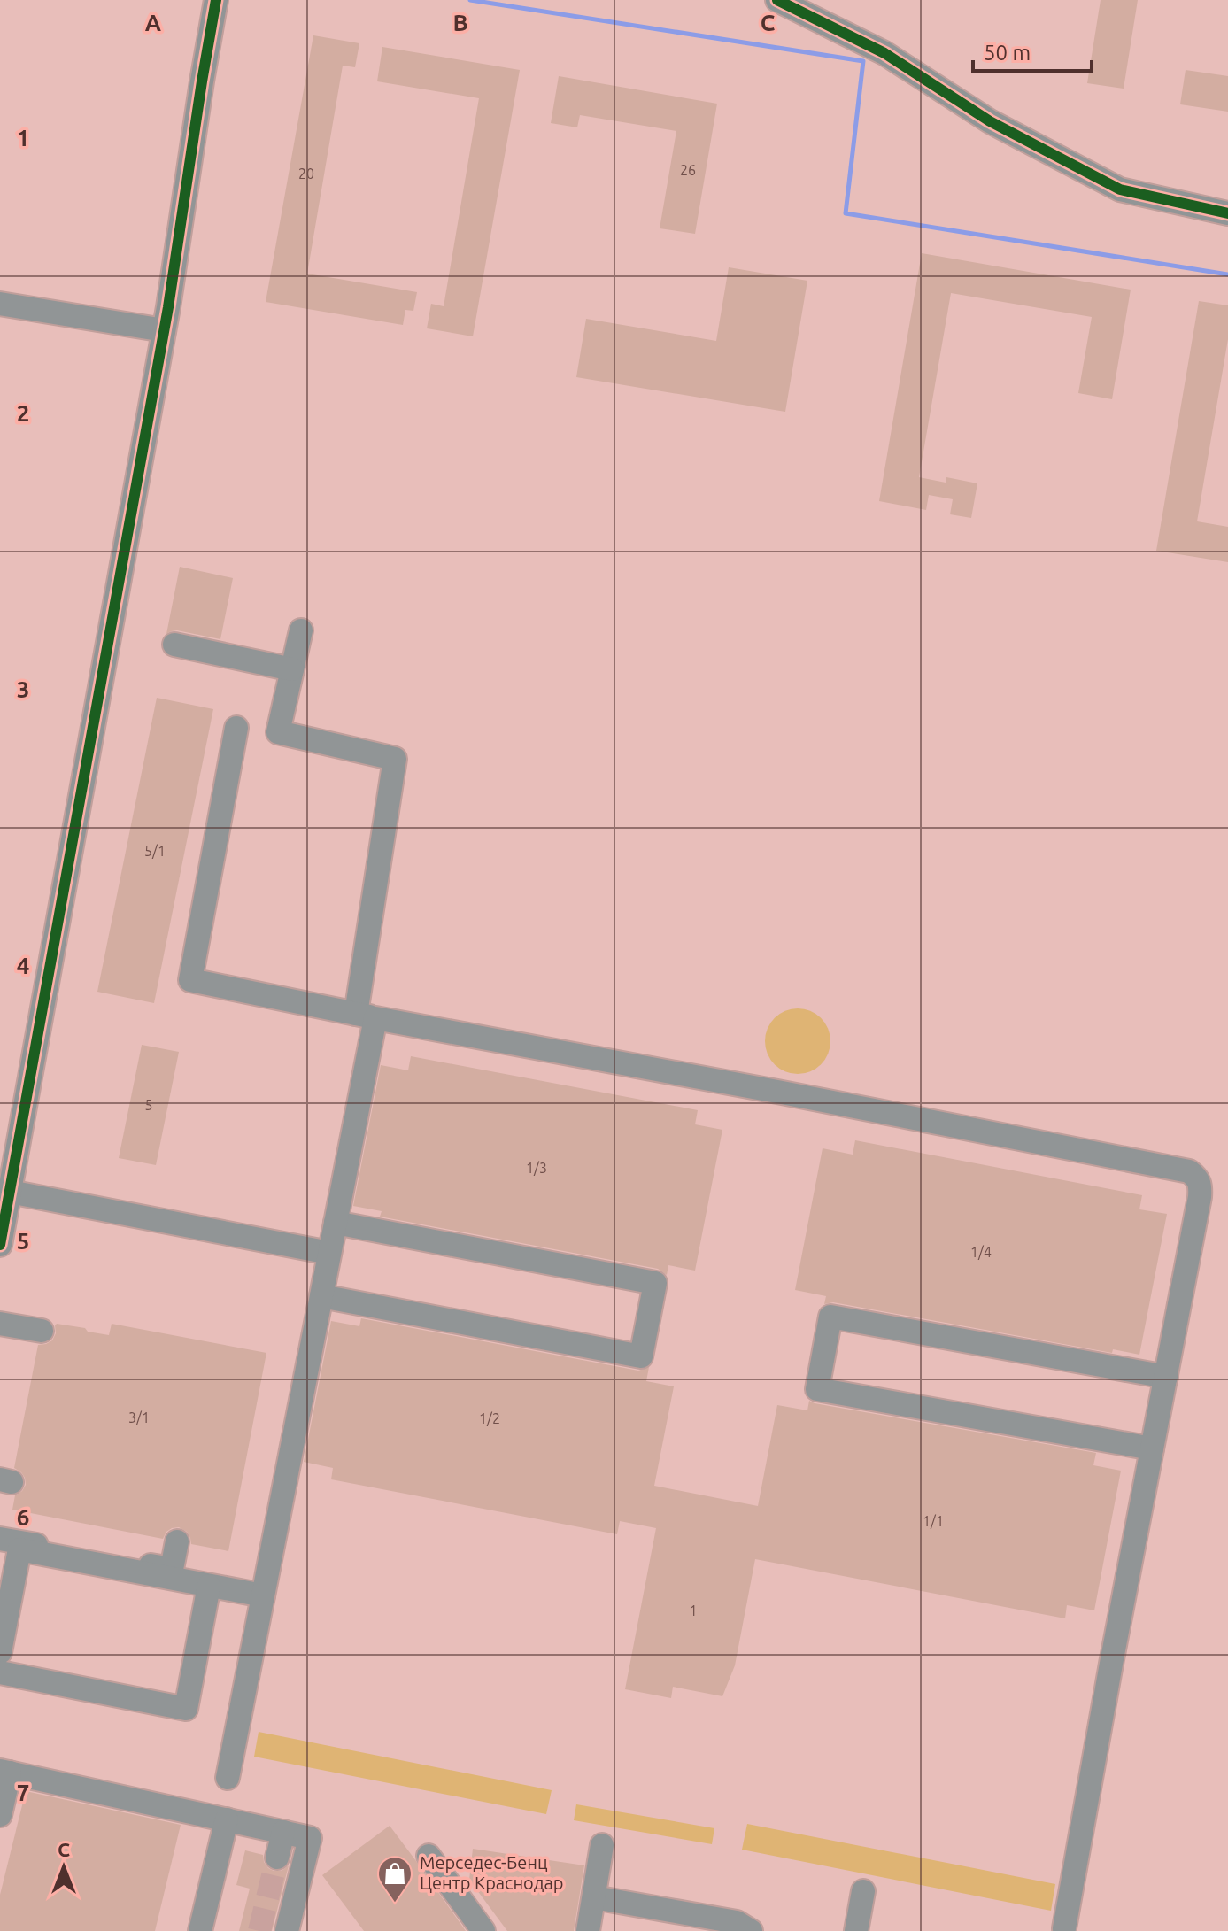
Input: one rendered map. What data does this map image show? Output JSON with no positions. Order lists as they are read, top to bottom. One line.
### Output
{"places":{"shop":["Мерседес-Бенц Центр Краснодар"]},"house_numbers":["26","20","5/1","5","1/3","1/4","3/1","1/2","1/1","1"],"scale_bar":"50 m","north":"top","grid":{"columns":["A","B","C"],"rows":["1","2","3","4","5","6","7"]}}
